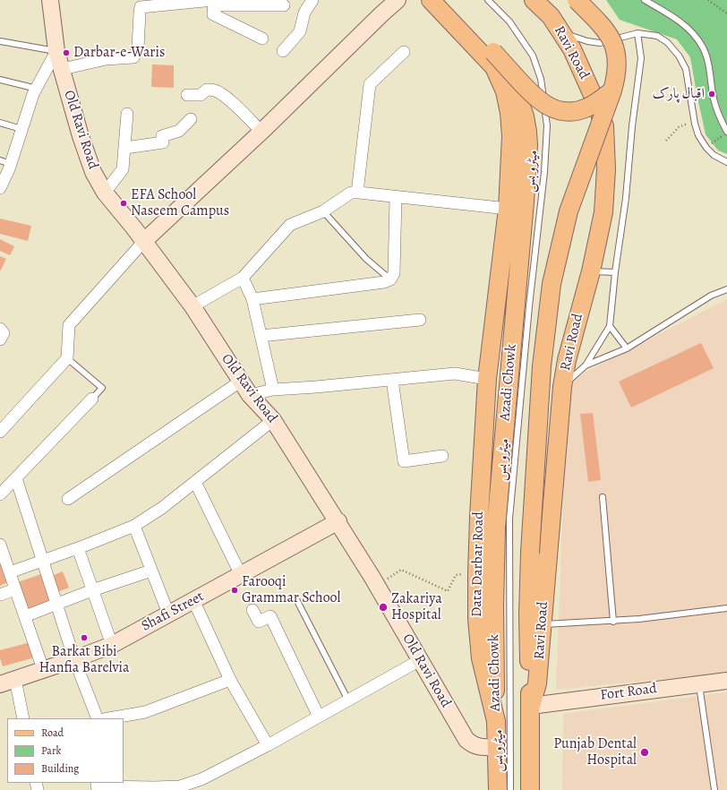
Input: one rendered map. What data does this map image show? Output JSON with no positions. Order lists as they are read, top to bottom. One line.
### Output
{"streets":{"main road":["Ravi Road","Azadi Chowk","Data Darbar Road"],"street":["Old Ravi Road","Shafi Street","Fort Road"],"lane":["میٹرو بس"]},"crossings":[["Ravi Road","Fort Road"],["Old Ravi Road","Data Darbar Road"],["Old Ravi Road","Shafi Street"],["Azadi Chowk","Data Darbar Road"]],"places":["Darbar-e-Waris","اقبال پارک","EFA School Naseem Campus","Farooqi Grammar School","Zakariya Hospital","Barkat Bibi Hanfia Barelvia","Punjab Dental Hospital"],"legend":["Road","Park","Building"]}
